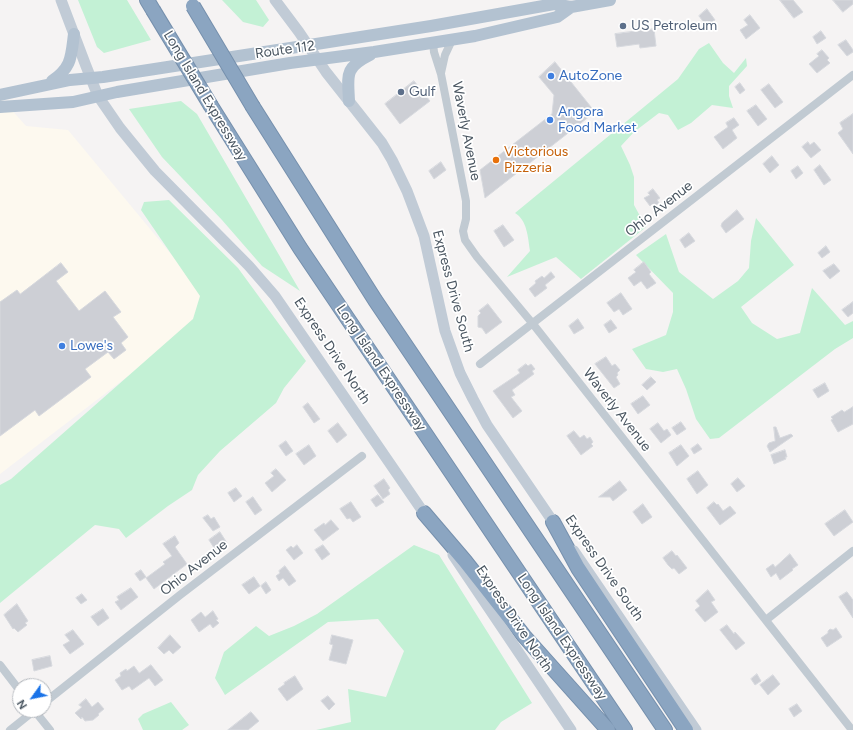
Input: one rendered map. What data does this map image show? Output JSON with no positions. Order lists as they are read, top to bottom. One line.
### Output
{"streets":{"highway":["Long Island Expressway"],"main road":["Route 112","Express Drive South","Express Drive North"],"street":["Waverly Avenue","Ohio Avenue"]},"crossings":[["Route 112","Waverly Avenue"],["Route 112","Express Drive South"],["Route 112","Express Drive North"],["Waverly Avenue","Ohio Avenue"]],"places":["US Petroleum","AutoZone","Gulf","Angora Food Market","Victorious Pizzeria","Lowe's"],"north":"bottom left"}
